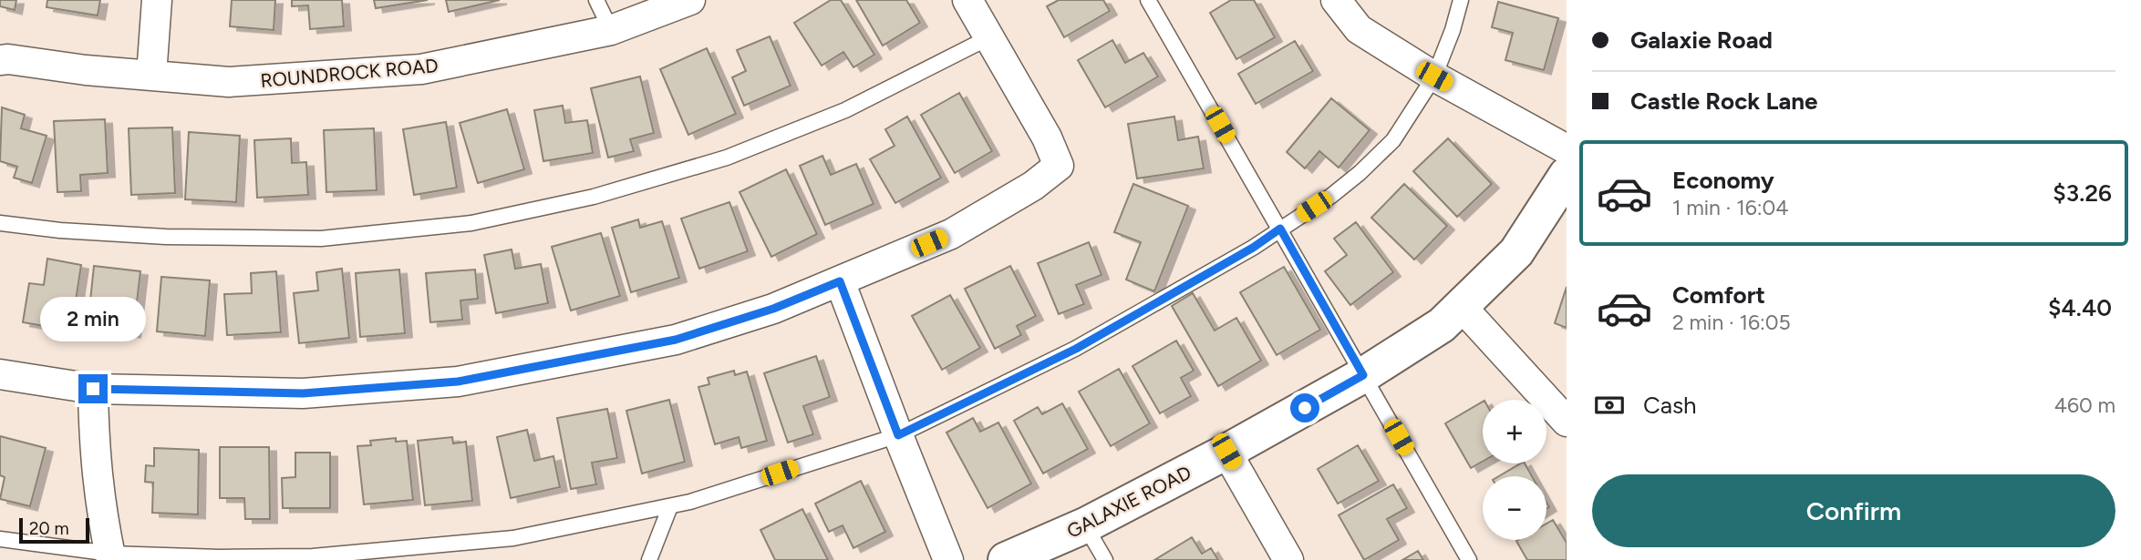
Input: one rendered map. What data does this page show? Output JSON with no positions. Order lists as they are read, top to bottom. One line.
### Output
{"streets":{"street":["ROUNDROCK ROAD","GALAXIE ROAD"]},"scale_bar":"20 m","page":{"banner":["Galaxie Road","Castle Rock Lane"],"list":[{"name":"Economy","note":"1 min · 16:04","value":"$3.26"},{"name":"Comfort","note":"2 min · 16:05","value":"$4.40"}],"bubble":"2 min","pay":["Cash","460 m"],"map_buttons":["+","−"],"buttons":"Confirm","scale":"20 m"}}
